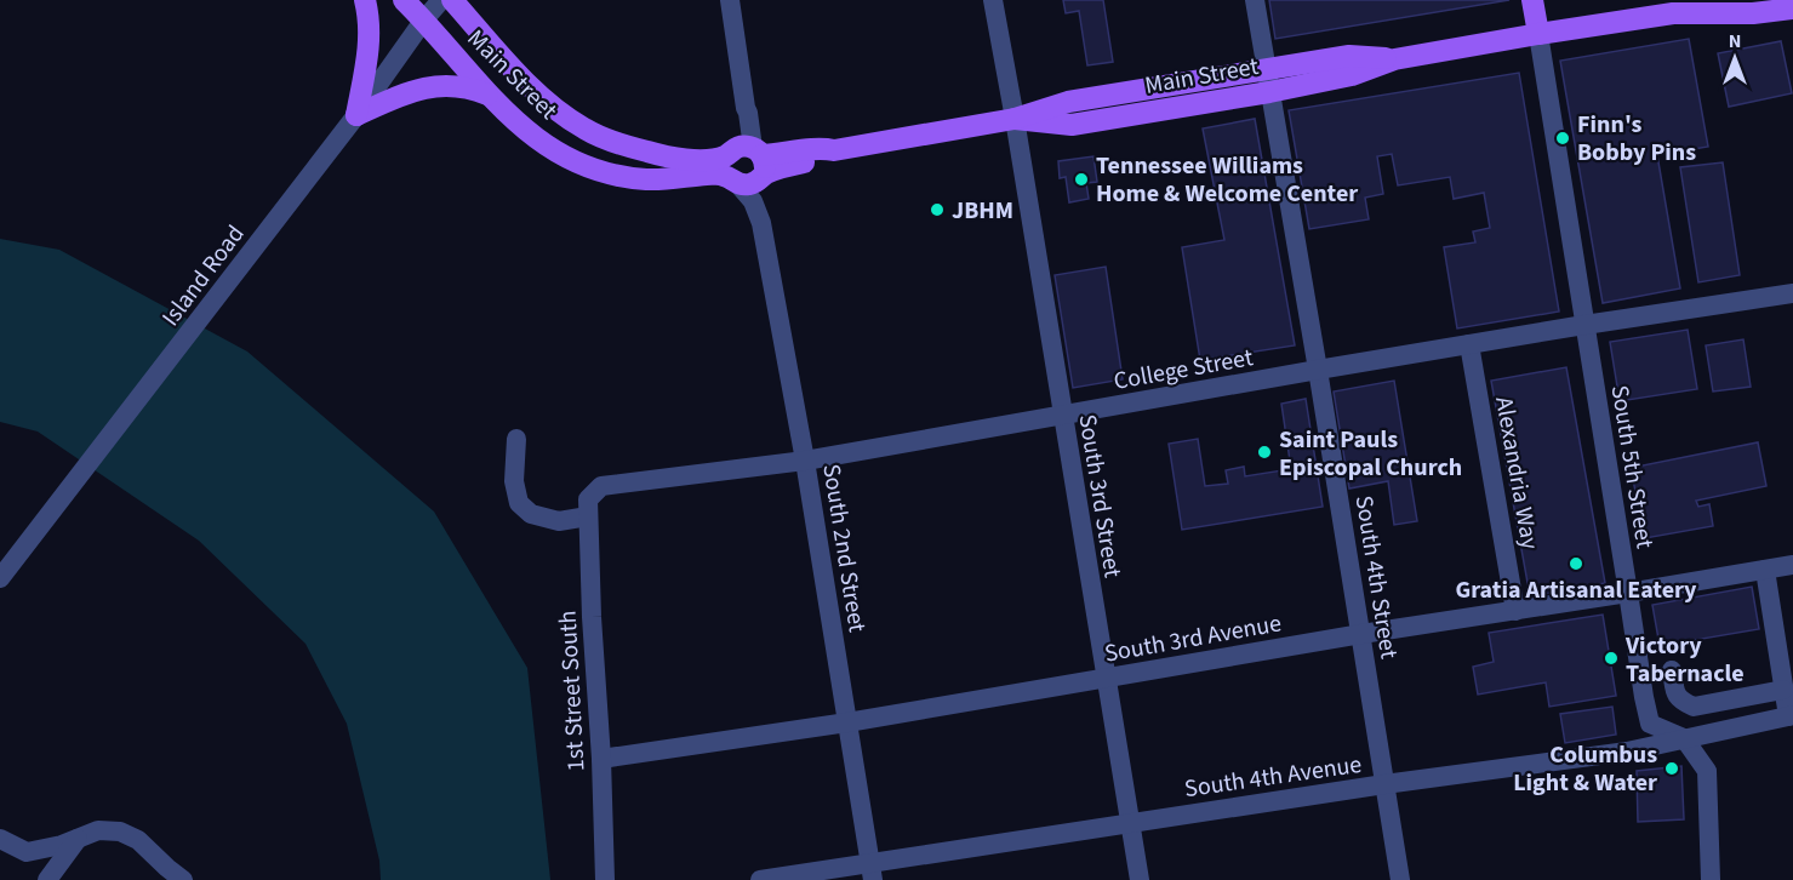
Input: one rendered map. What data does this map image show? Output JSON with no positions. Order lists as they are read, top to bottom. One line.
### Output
{"streets":{"main road":["Main Street"],"street":["Island Road","College Street","South 5th Street","Alexandria Way","South 3rd Street","South 2nd Street","South 4th Street","South 3rd Avenue","1st Street South","South 4th Avenue"]},"crossings":[["Main Street","Island Road"],["Main Street","South 5th Street"],["Main Street","South 3rd Street"],["Main Street","South 2nd Street"],["Main Street","South 4th Street"],["College Street","South 5th Street"],["College Street","Alexandria Way"],["College Street","South 3rd Street"],["College Street","South 2nd Street"],["College Street","South 4th Street"],["College Street","1st Street South"],["South 5th Street","South 3rd Avenue"],["South 5th Street","South 4th Avenue"],["Alexandria Way","South 3rd Avenue"],["South 3rd Street","South 3rd Avenue"],["South 3rd Street","South 4th Avenue"],["South 2nd Street","South 3rd Avenue"],["South 2nd Street","South 4th Avenue"],["South 4th Street","South 3rd Avenue"],["South 4th Street","South 4th Avenue"],["South 3rd Avenue","1st Street South"]],"places":["Finn's Bobby Pins","Tennessee Williams Home & Welcome Center","JBHM","Saint Pauls Episcopal Church","Gratia Artisanal Eatery","Victory Tabernacle","Columbus Light & Water"],"north":"top"}
